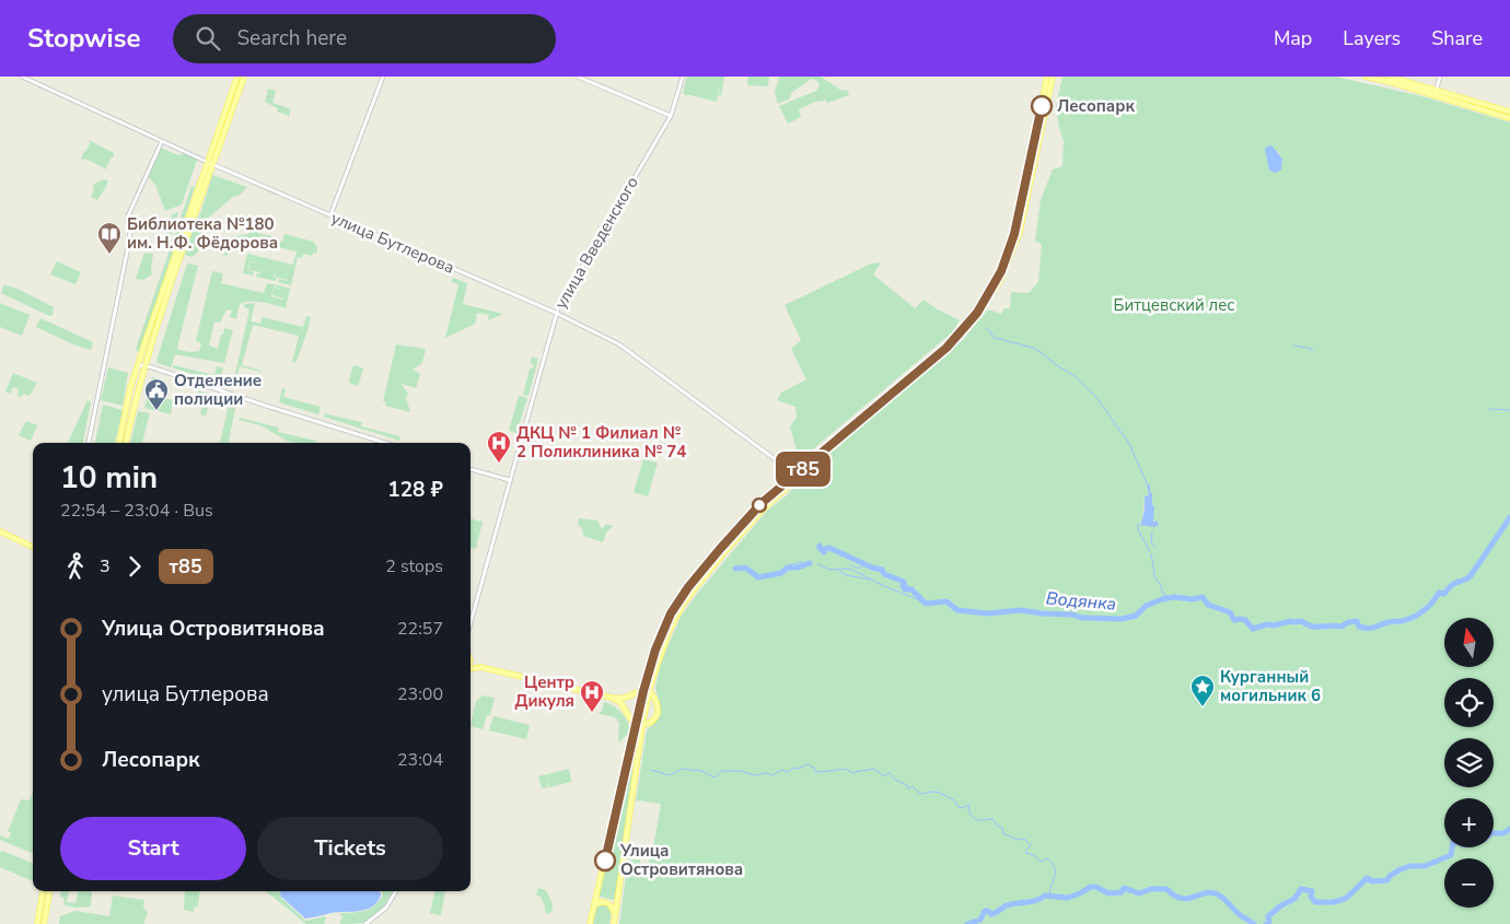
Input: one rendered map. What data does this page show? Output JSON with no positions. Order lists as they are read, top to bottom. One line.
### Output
{"streets":{"street":["улица Бутлерова","улица Введенского"]},"crossings":[["улица Бутлерова","улица Введенского"]],"water":["Водянка"],"parks":["Битцевский лес"],"places":{"other":["Лесопарк","Улица Островитянова"],"library":["Библиотека №180 им. Н.Ф. Фёдорова"],"public building":["Отделение полиции"],"hospital":["ДКЦ № 1 Филиал № 2 Поликлиника № 74","Центр Дикуля"],"place":["Курганный могильник 6"]},"lines":["bus line т85"],"north":"top","page":{"header":"Stopwise","search":"Search here","nav":["Map","Layers","Share"],"on_map":"т85","heading":["10 min","22:54 – 23:04 · Bus","128 ₽"],"legs":["3","т85","2 stops"],"list":[{"name":"Улица Островитянова","value":"22:57"},{"name":"улица Бутлерова","value":"23:00"},{"name":"Лесопарк","value":"23:04"}],"map_buttons":["+","−"],"buttons":["Start","Tickets"]}}
